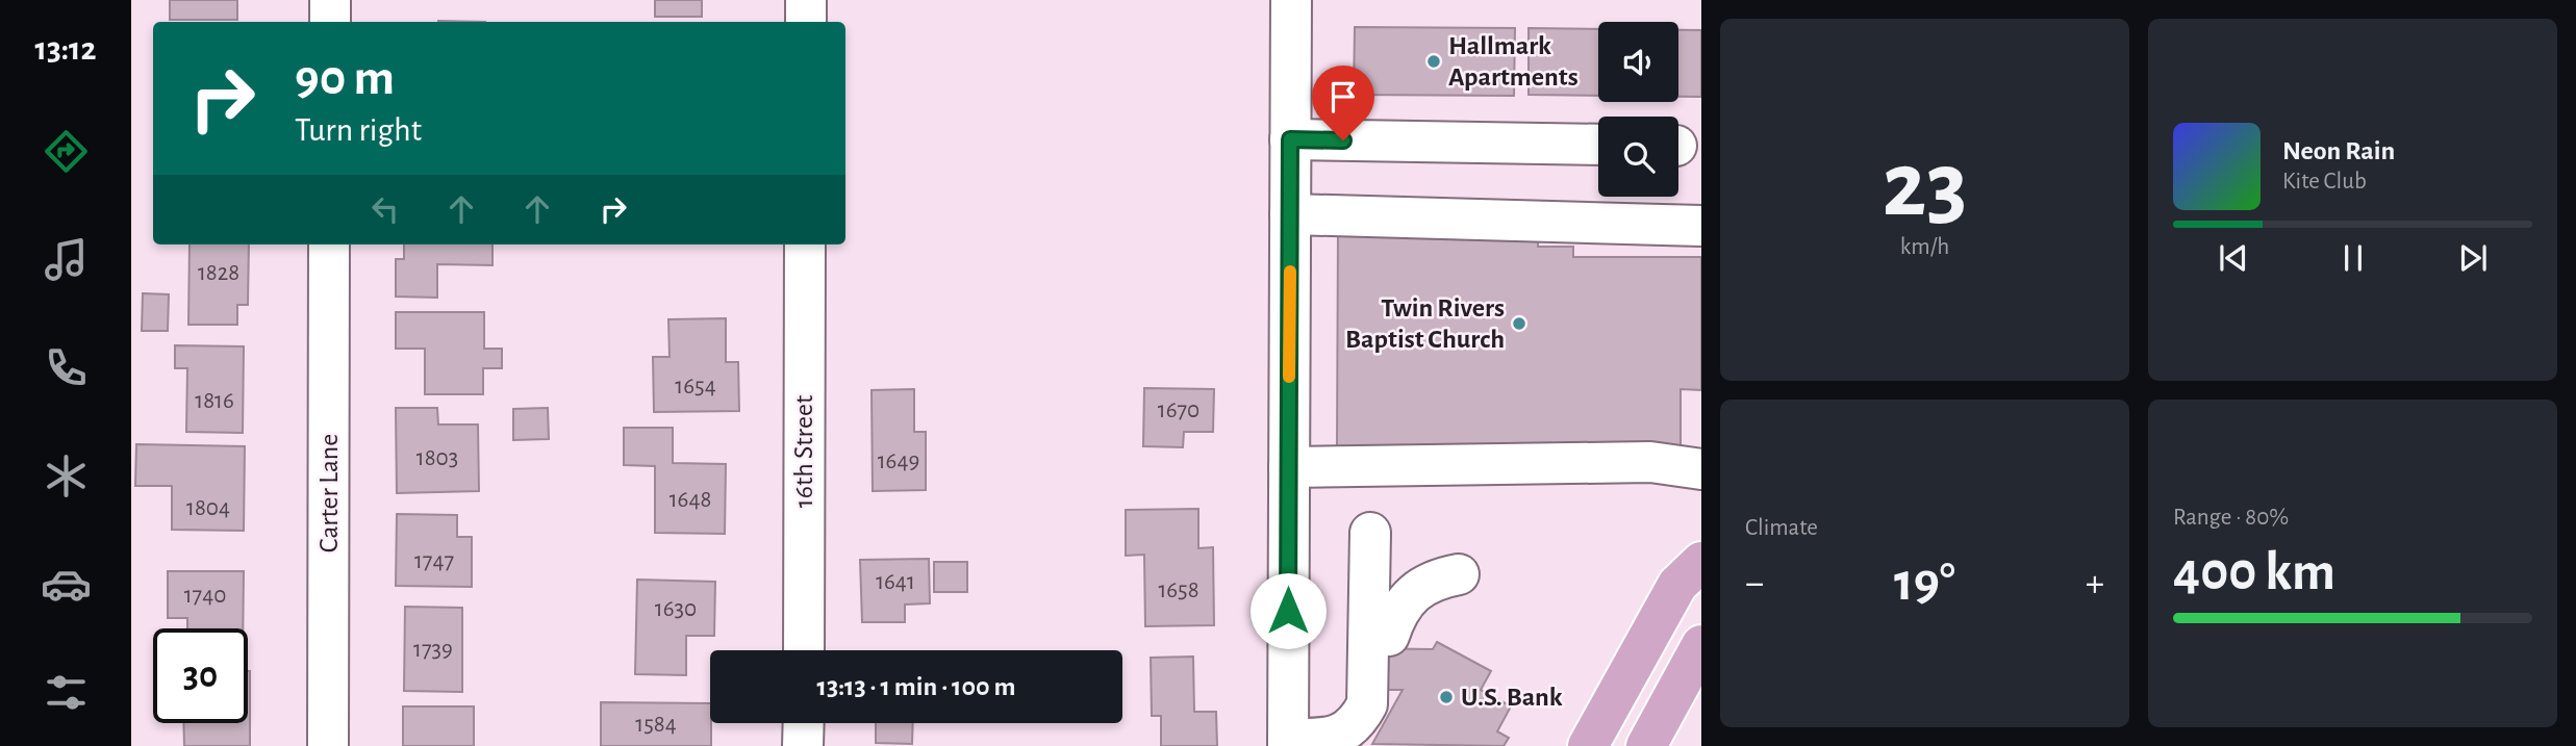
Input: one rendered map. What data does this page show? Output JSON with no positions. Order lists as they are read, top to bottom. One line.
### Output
{"streets":{"street":["16th Street","Carter Lane"]},"places":["Hallmark Apartments","Twin Rivers Baptist Church","U.S. Bank"],"house_numbers":["1828","1654","1816","1670","1803","1649","1648","1804","1747","1641","1658","1740","1630","1739","1584"],"page":{"tabs":"13:12","tile":[["23","km/h"],"Climate",["Range · 80%","400 km"]],"turn":["90 m","Turn right"],"song":["Neon Rain","Kite Club"],"heat":["−","19°","+"],"limit":"30","trip":"13:13 · 1 min · 100 m"}}
